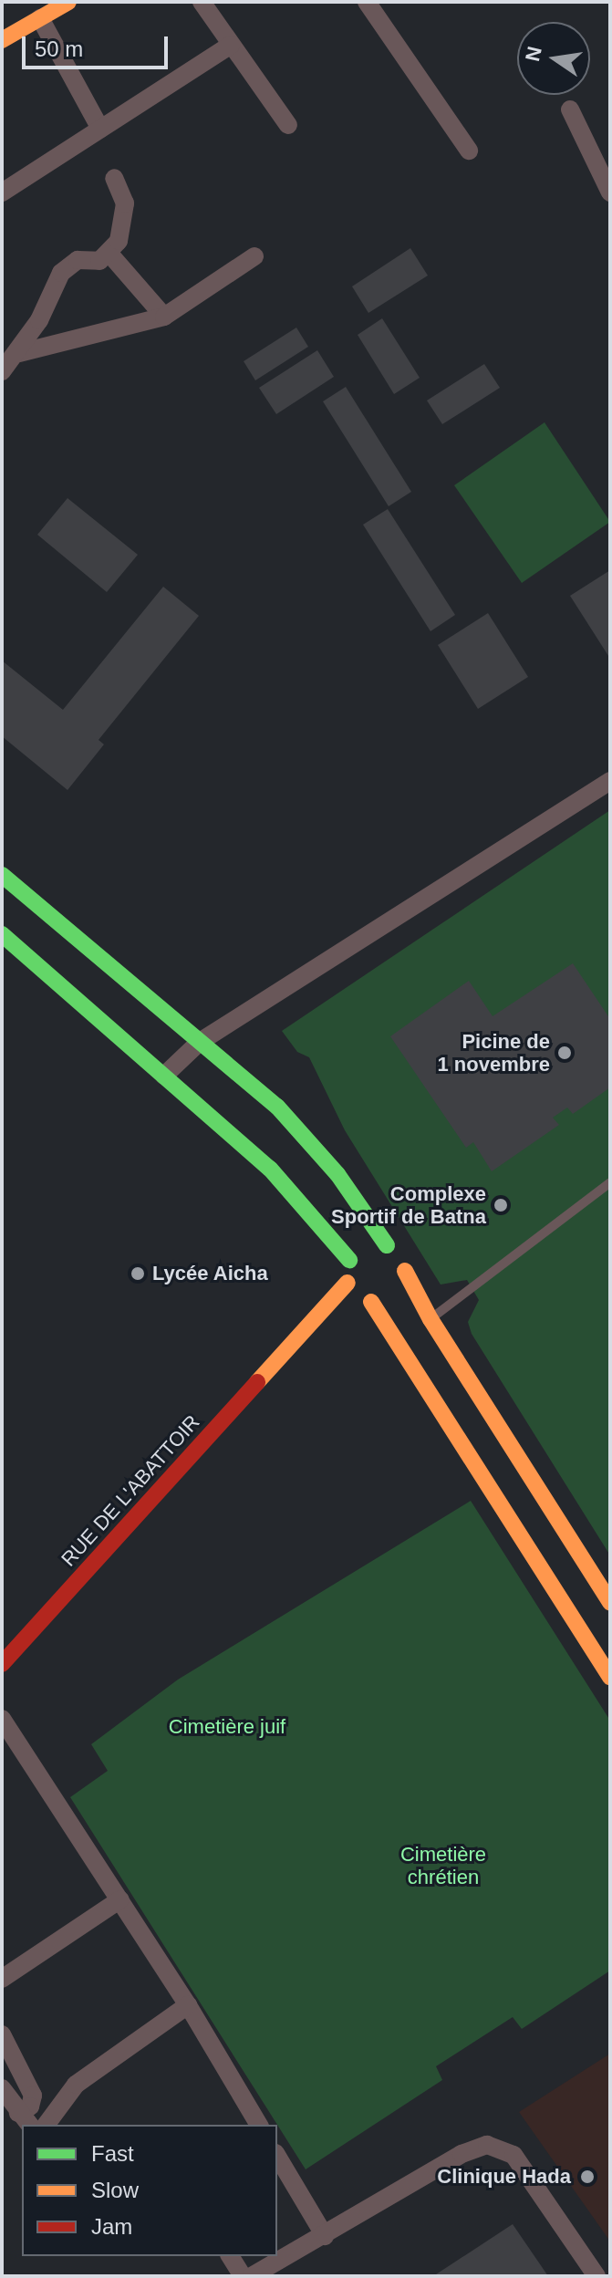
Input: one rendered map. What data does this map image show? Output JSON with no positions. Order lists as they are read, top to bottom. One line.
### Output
{"streets":{"street":["RUE DE L'ABATTOIR"]},"parks":["Cimetière juif","Cimetière chrétien"],"places":["Picine de 1 novembre","Complexe Sportif de Batna","Lycée Aicha","Clinique Hada"],"legend":["Fast","Slow","Jam"],"scale_bar":"50 m","north":"left"}
